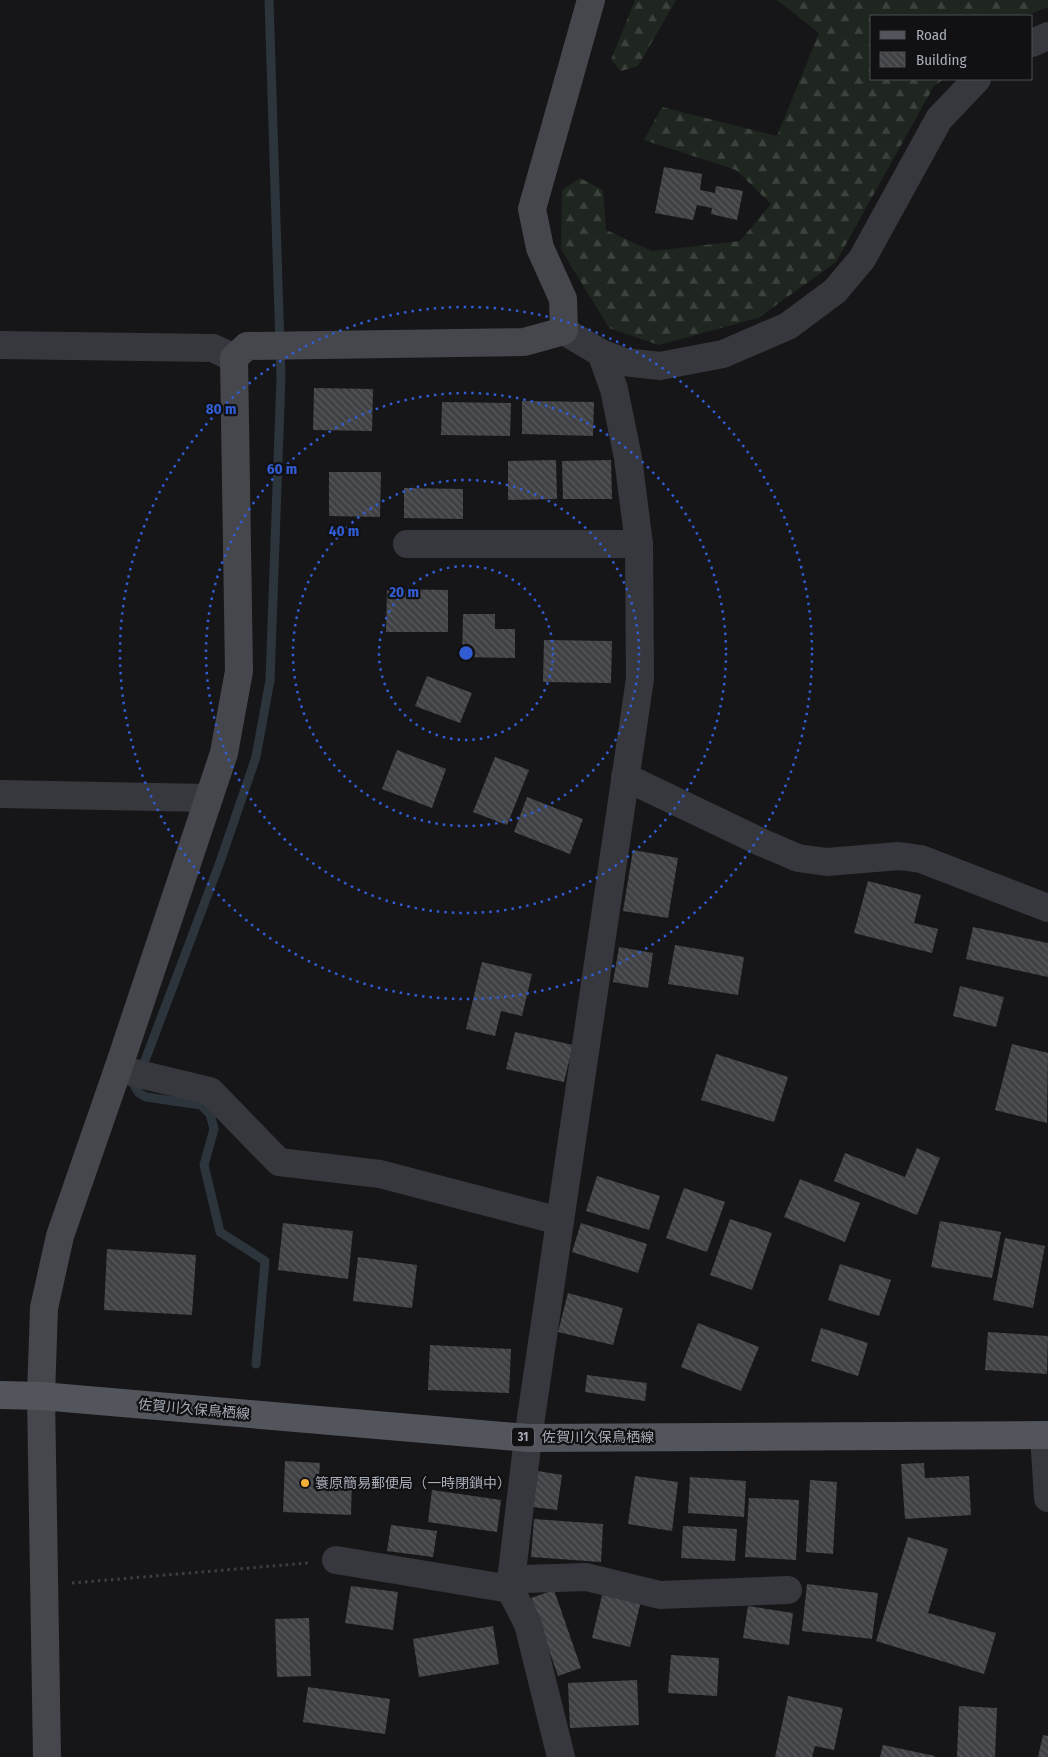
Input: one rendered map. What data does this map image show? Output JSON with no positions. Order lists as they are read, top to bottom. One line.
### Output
{"streets":{"main road":["佐賀川久保鳥栖線","31"]},"places":["簑原簡易郵便局（一時閉鎖中）"],"legend":["Road","Building"],"rings":["80 m","60 m","40 m","20 m"]}
